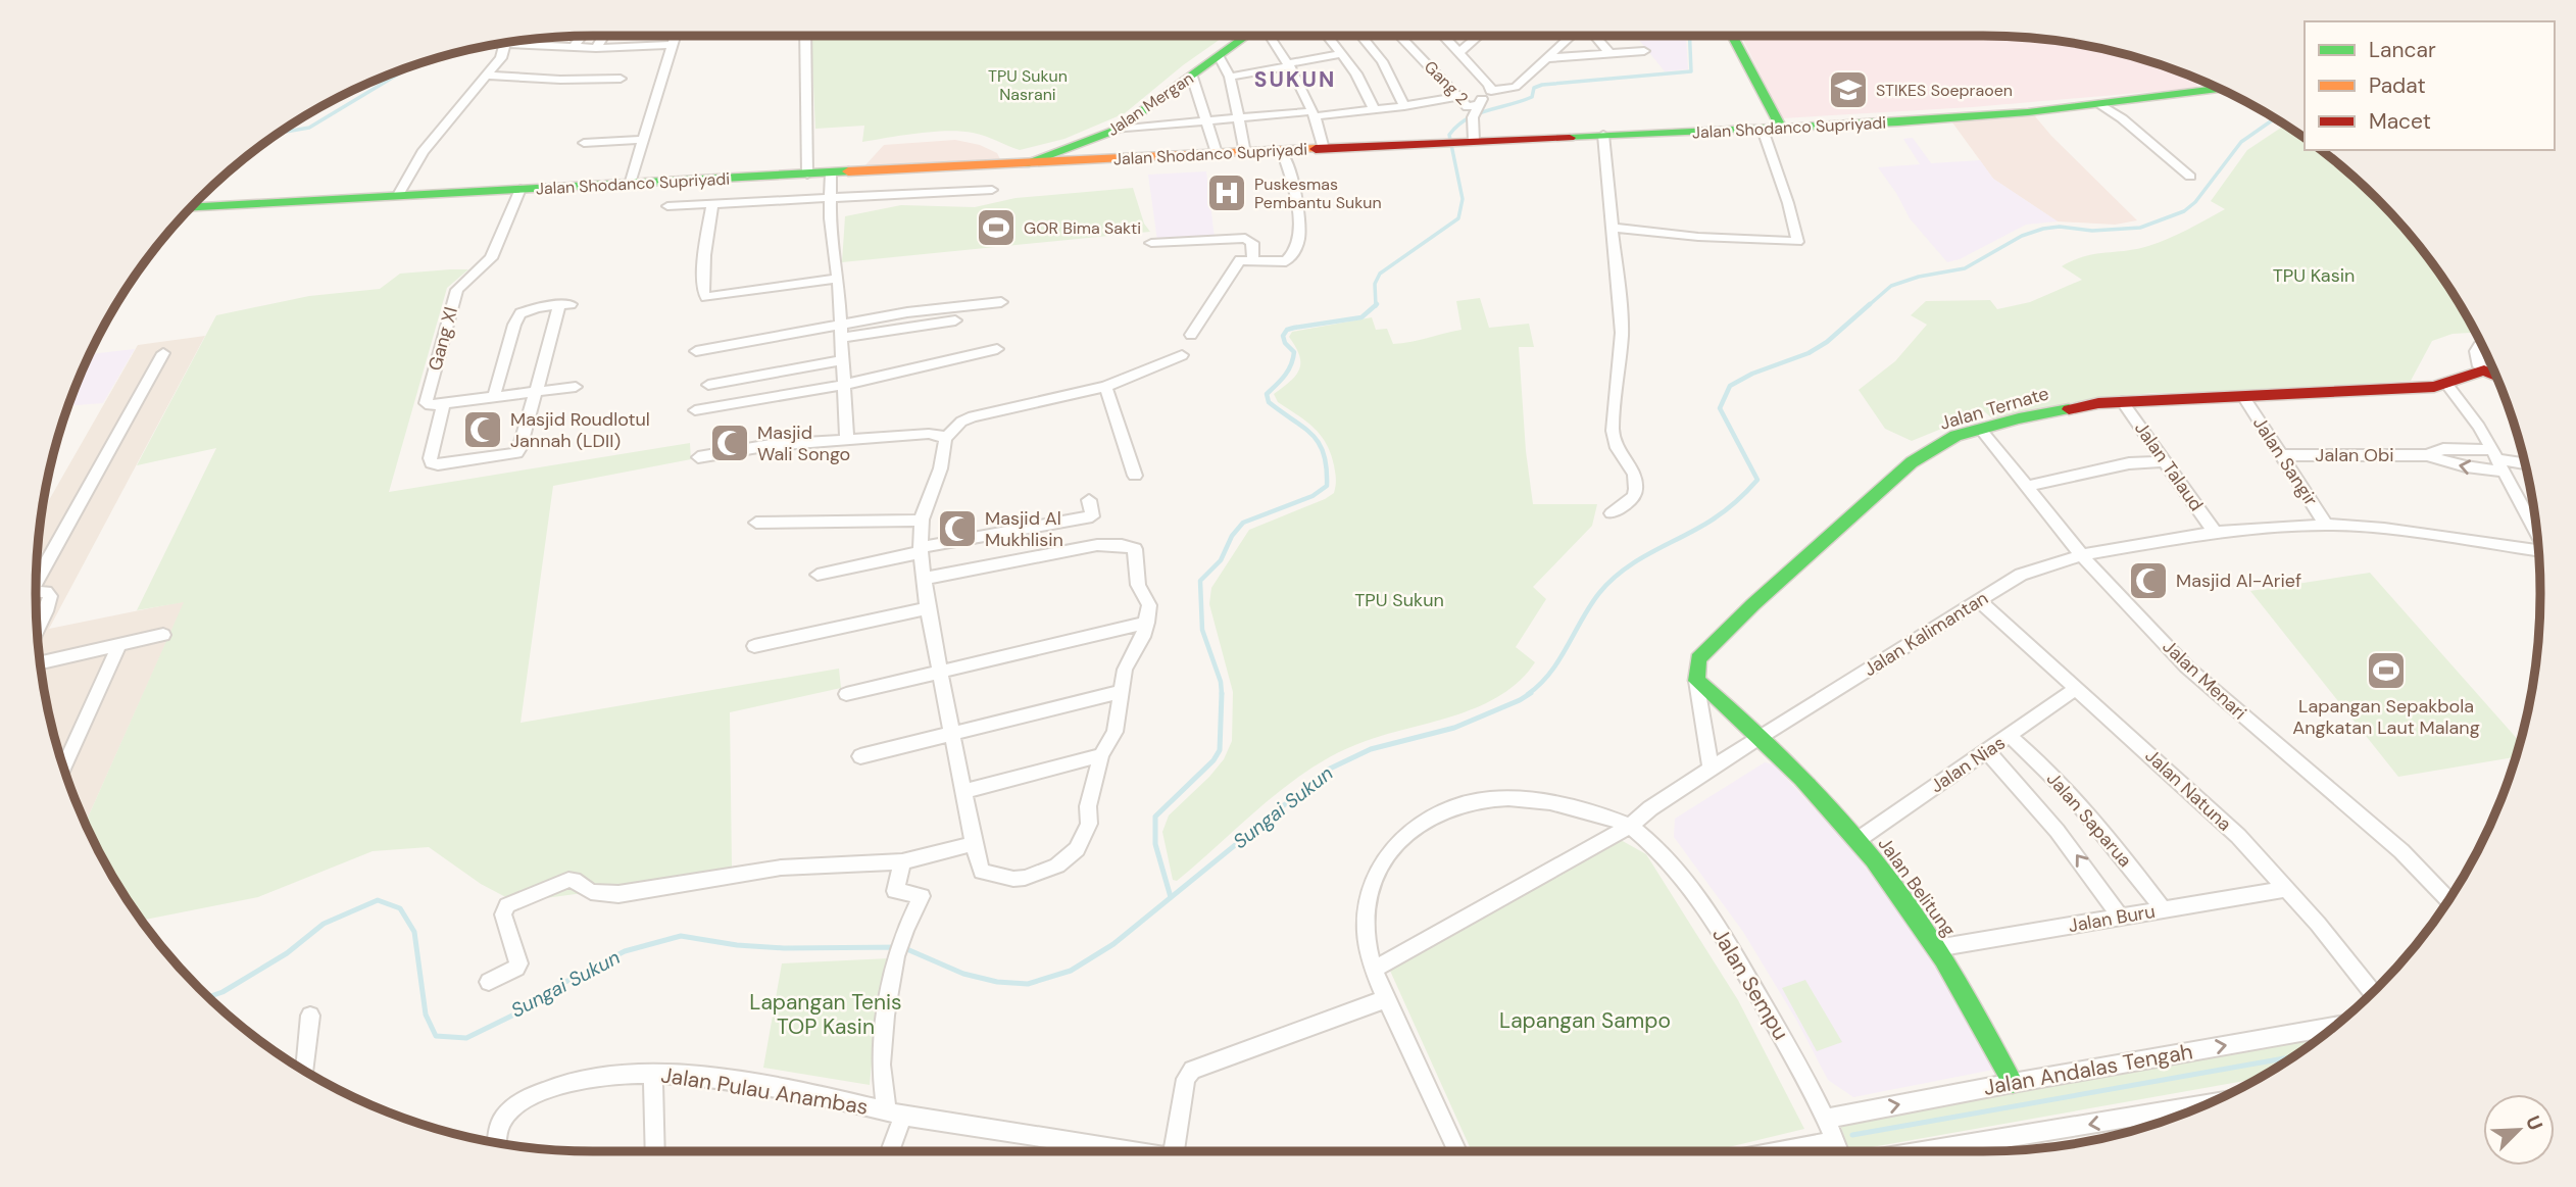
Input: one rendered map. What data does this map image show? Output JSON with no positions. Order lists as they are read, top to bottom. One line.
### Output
{"streets":{"main road":["Jalan Mergan","Jalan Shodanco Supriyadi","Jalan Ternate","Jalan Belitung"],"street":["Gang 2","Gang XI","Jalan Obi","Jalan Sangir","Jalan Talaud","Jalan Kalimantan","Jalan Menari","Jalan Nias","Jalan Natuna","Jalan Saparua","Jalan Buru","Jalan Sempu","Jalan Andalas Tengah","Jalan Pulau Anambas"]},"crossings":[["Jalan Mergan","Jalan Shodanco Supriyadi"],["Jalan Shodanco Supriyadi","Gang XI"],["Jalan Ternate","Jalan Sangir"],["Jalan Ternate","Jalan Talaud"],["Jalan Ternate","Jalan Menari"],["Jalan Obi","Jalan Sangir"],["Jalan Sangir","Jalan Kalimantan"],["Jalan Talaud","Jalan Kalimantan"],["Jalan Kalimantan","Jalan Menari"],["Jalan Kalimantan","Jalan Natuna"],["Jalan Kalimantan","Jalan Belitung"],["Jalan Kalimantan","Jalan Sempu"],["Jalan Nias","Jalan Natuna"],["Jalan Nias","Jalan Saparua"],["Jalan Nias","Jalan Belitung"],["Jalan Natuna","Jalan Buru"],["Jalan Saparua","Jalan Buru"],["Jalan Belitung","Jalan Buru"],["Jalan Belitung","Jalan Andalas Tengah"],["Jalan Sempu","Jalan Andalas Tengah"]],"districts":["SUKUN"],"water":["Sungai Sukun"],"parks":["TPU Sukun Nasrani","TPU Kasin","TPU Sukun","Lapangan Tenis TOP Kasin","Lapangan Sampo"],"places":{"school or university":["STIKES Soepraoen"],"hospital":["Puskesmas Pembantu Sukun"],"sports":["GOR Bima Sakti","Lapangan Sepakbola Angkatan Laut Malang"],"mosque":["Masjid Roudlotul Jannah (LDII)","Masjid Wali Songo","Masjid Al Mukhlisin","Masjid Al-Arief"]},"legend":["Lancar","Padat","Macet"],"north":"top right"}
